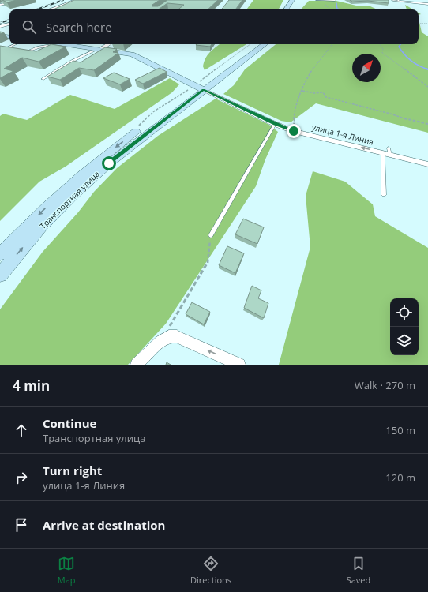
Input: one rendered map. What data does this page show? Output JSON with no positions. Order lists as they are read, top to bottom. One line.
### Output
{"streets":{"street":["улица 1-я Линия","Транспортная улица"]},"crossings":[["улица 1-я Линия","Транспортная улица"]],"one_way":["улица 1-я Линия"],"north":"top right","page":{"search":"Search here","heading":["4 min","Walk · 270 m"],"list":[["Continue","Транспортная улица","150 m"],["Turn right","улица 1-я Линия","120 m"],"Arrive at destination"],"nav":["Map","Directions","Saved"]}}
